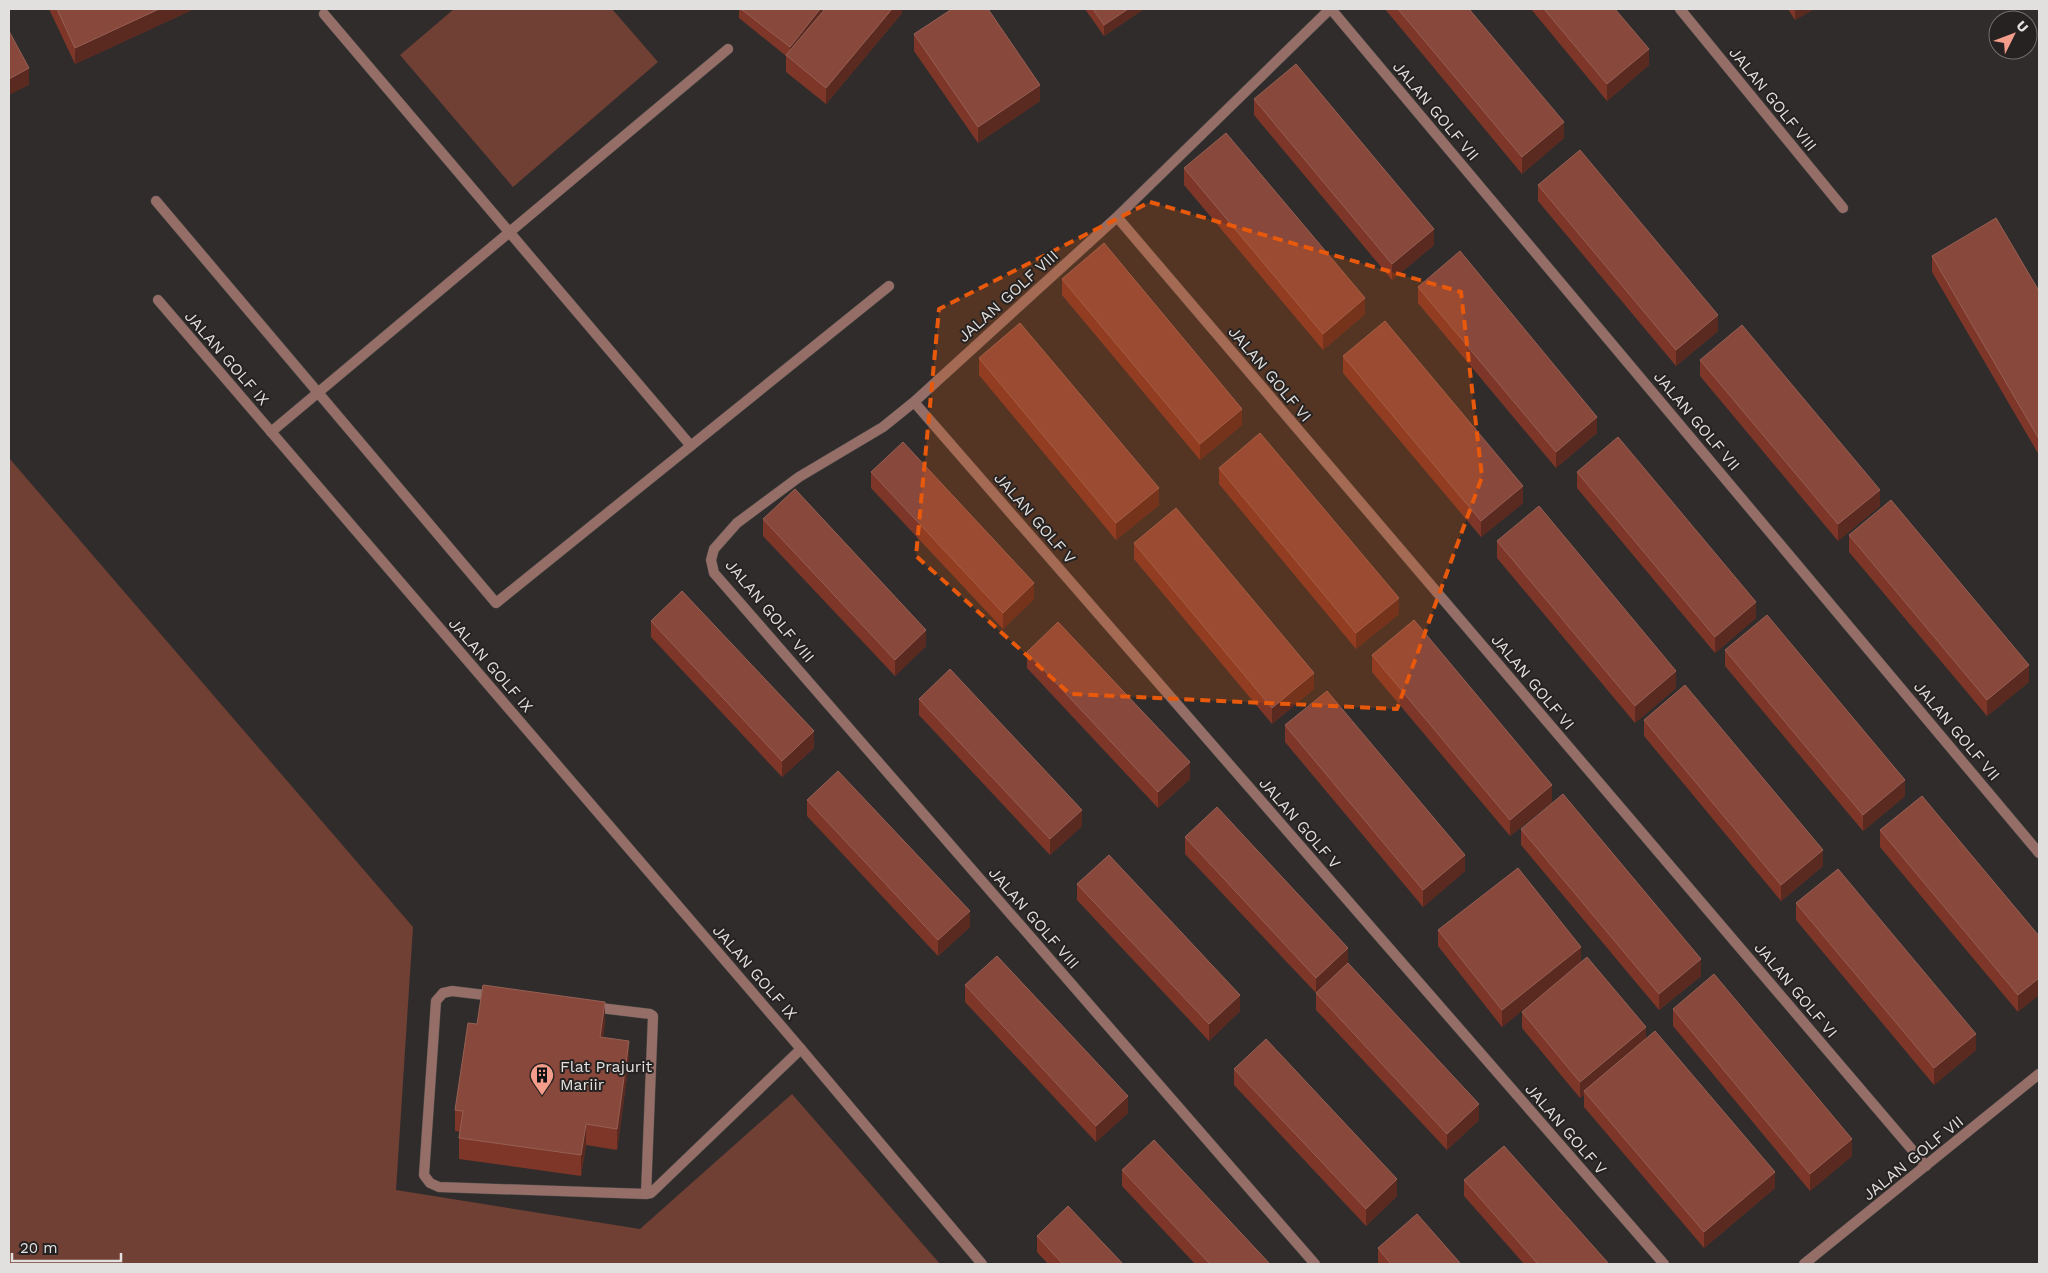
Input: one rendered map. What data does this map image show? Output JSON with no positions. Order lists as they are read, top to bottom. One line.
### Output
{"streets":{"street":["JALAN GOLF VIII","JALAN GOLF VII","JALAN GOLF IX","JALAN GOLF VI","JALAN GOLF V"]},"crossings":[["JALAN GOLF VIII","JALAN GOLF VII"],["JALAN GOLF VIII","JALAN GOLF VI"],["JALAN GOLF VIII","JALAN GOLF V"],["JALAN GOLF VII","JALAN GOLF VI"]],"places":{"building":["Flat Prajurit Mariir"]},"scale_bar":"20 m","north":"top right"}
